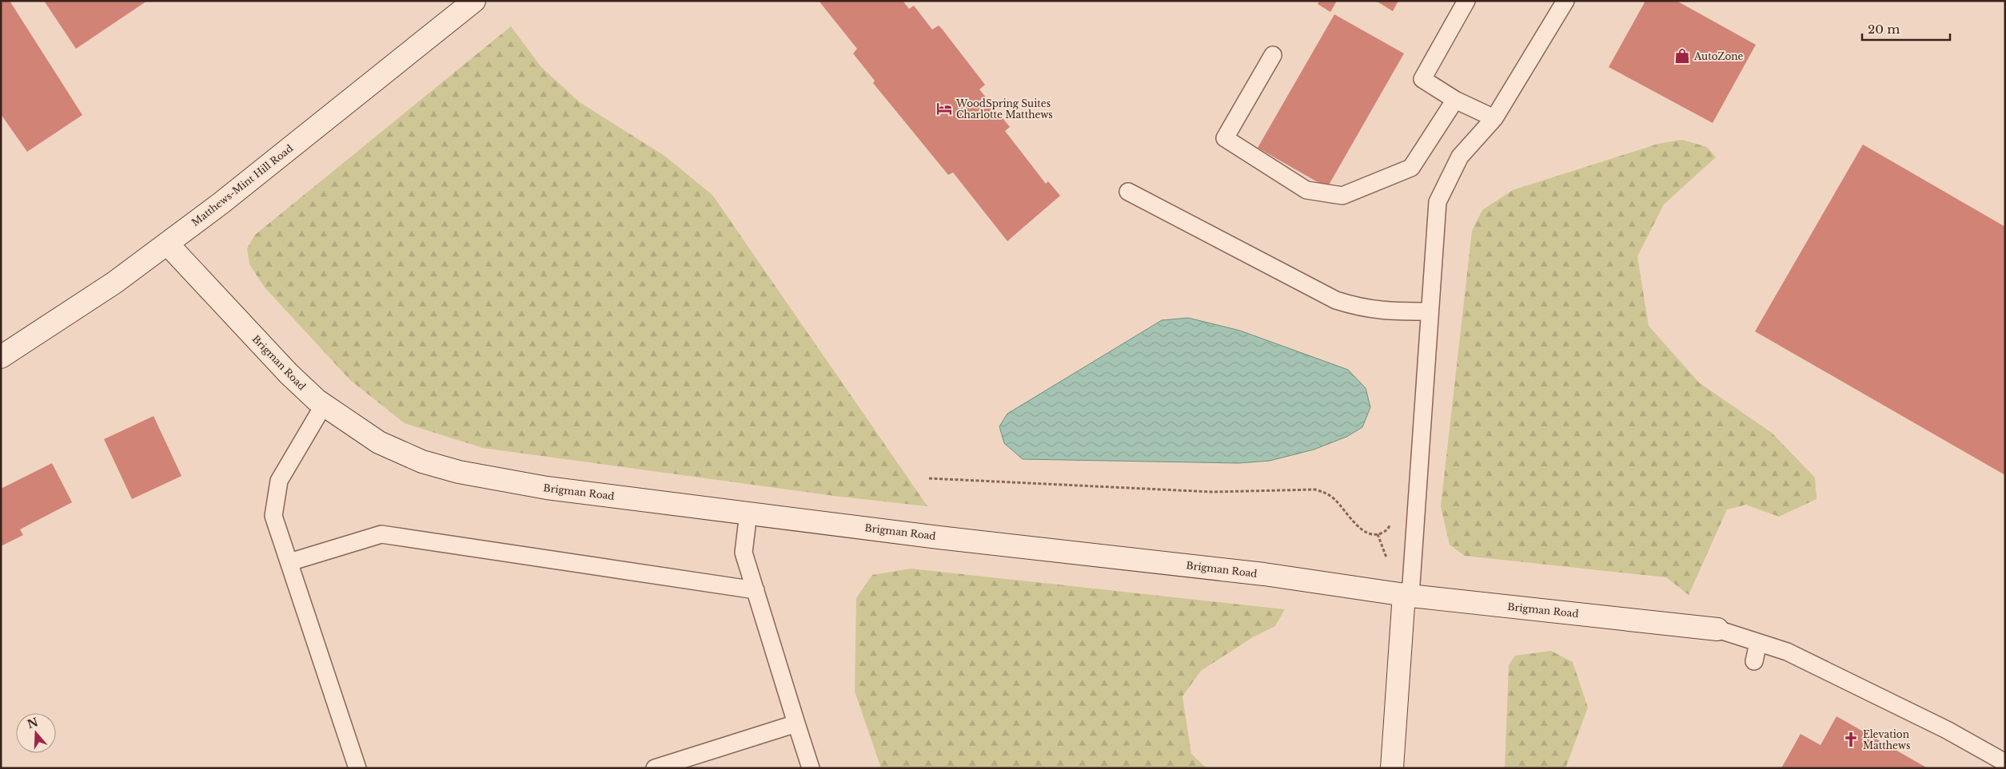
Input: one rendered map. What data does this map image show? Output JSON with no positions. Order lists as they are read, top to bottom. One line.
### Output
{"streets":{"street":["Matthews-Mint Hill Road","Brigman Road"]},"crossings":[["Matthews-Mint Hill Road","Brigman Road"]],"places":{"shop":["AutoZone"],"hotel":["WoodSpring Suites Charlotte Matthews"],"church":["Elevation Matthews"]},"scale_bar":"20 m","north":"top"}
